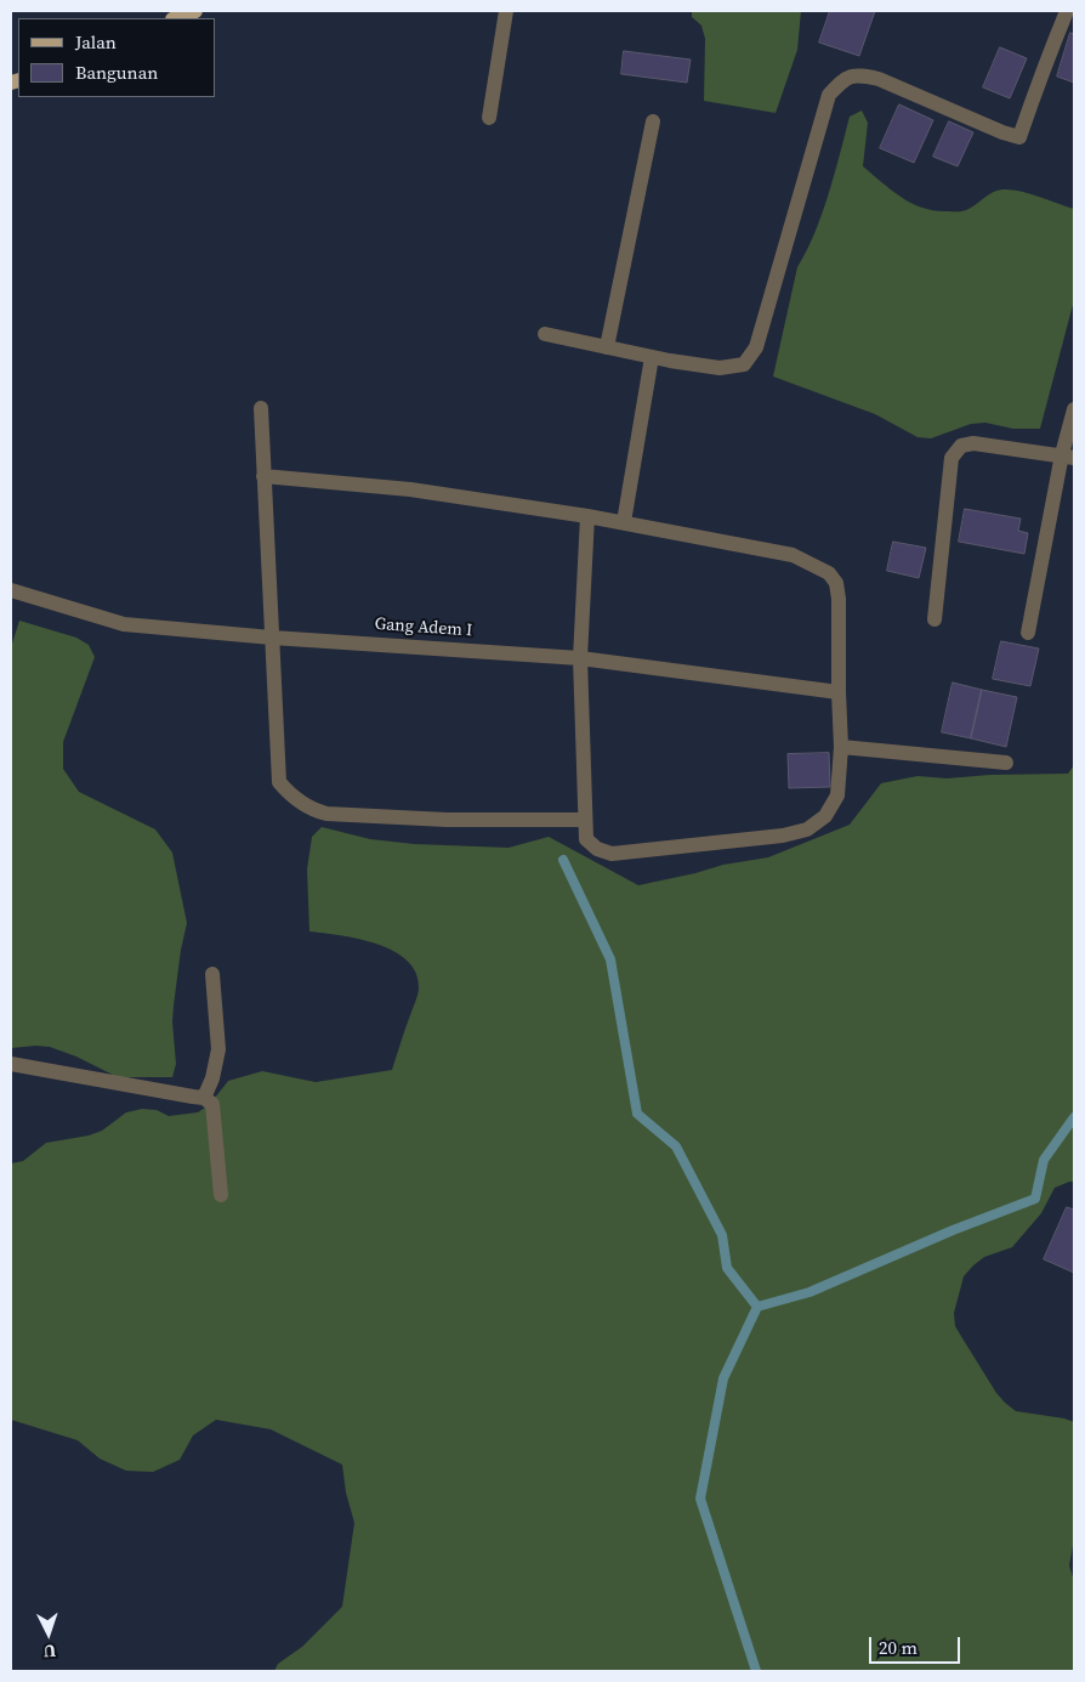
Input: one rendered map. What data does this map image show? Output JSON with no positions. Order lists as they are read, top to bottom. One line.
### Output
{"streets":{"street":["Gang Adem I"]},"legend":["Jalan","Bangunan"],"scale_bar":"20 m","north":"bottom"}
